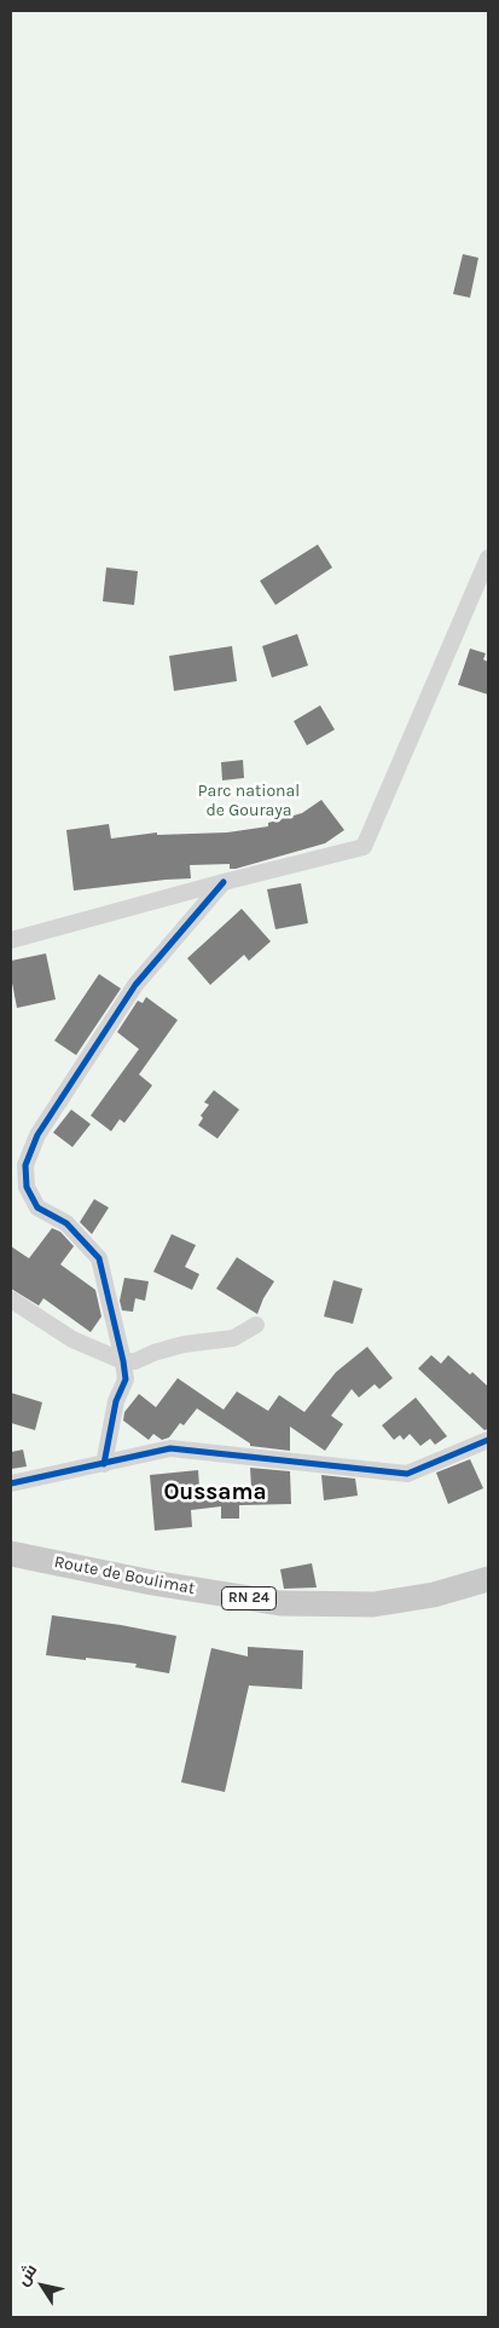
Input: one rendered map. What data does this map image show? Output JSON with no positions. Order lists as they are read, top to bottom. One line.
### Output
{"streets":{"main road":["Route de Boulimat","RN 24"]},"districts":["Oussama"],"parks":["Parc national de Gouraya"],"north":"top left"}
